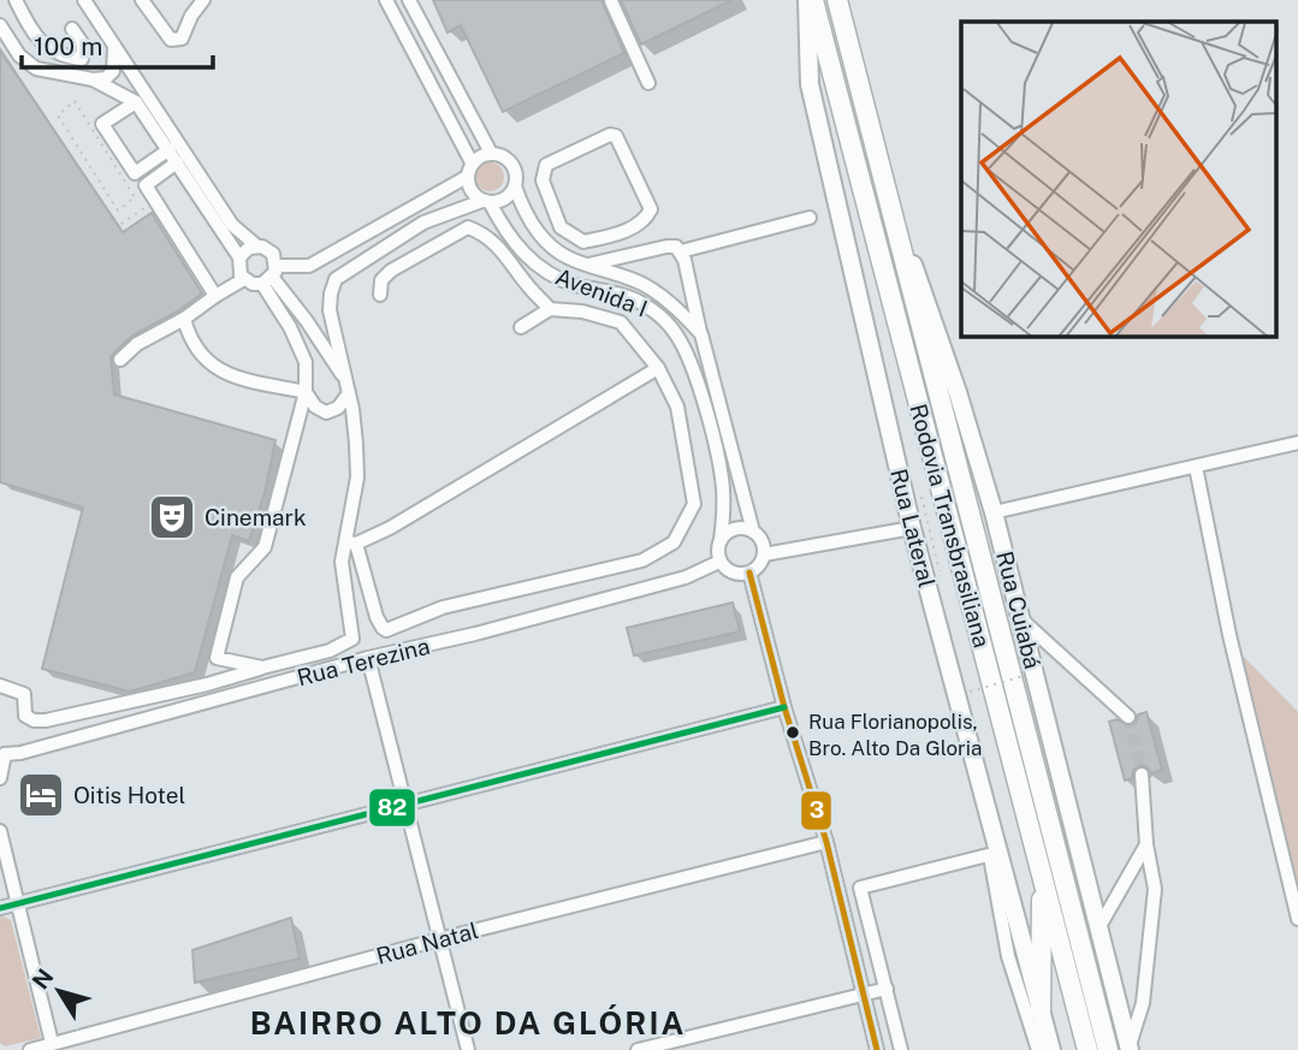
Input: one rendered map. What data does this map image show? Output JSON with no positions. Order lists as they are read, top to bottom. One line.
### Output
{"streets":{"highway":["Rodovia Transbrasiliana"],"main road":["Rua Lateral","Rua Cuiabá"],"street":["Avenida I","Rua Terezina","Rua Natal"]},"crossings":[["Avenida I","Rua Terezina"],["Rodovia Transbrasiliana","Rua Lateral"],["Rodovia Transbrasiliana","Rua Cuiabá"]],"districts":["BAIRRO ALTO DA GLÓRIA"],"places":{"theatre":["Cinemark"],"other":["Rua Florianopolis, Bro. Alto Da Gloria"],"hotel":["Oitis Hotel"]},"lines":["transit line 3","transit line 82"],"scale_bar":"100 m","north":"top left"}
